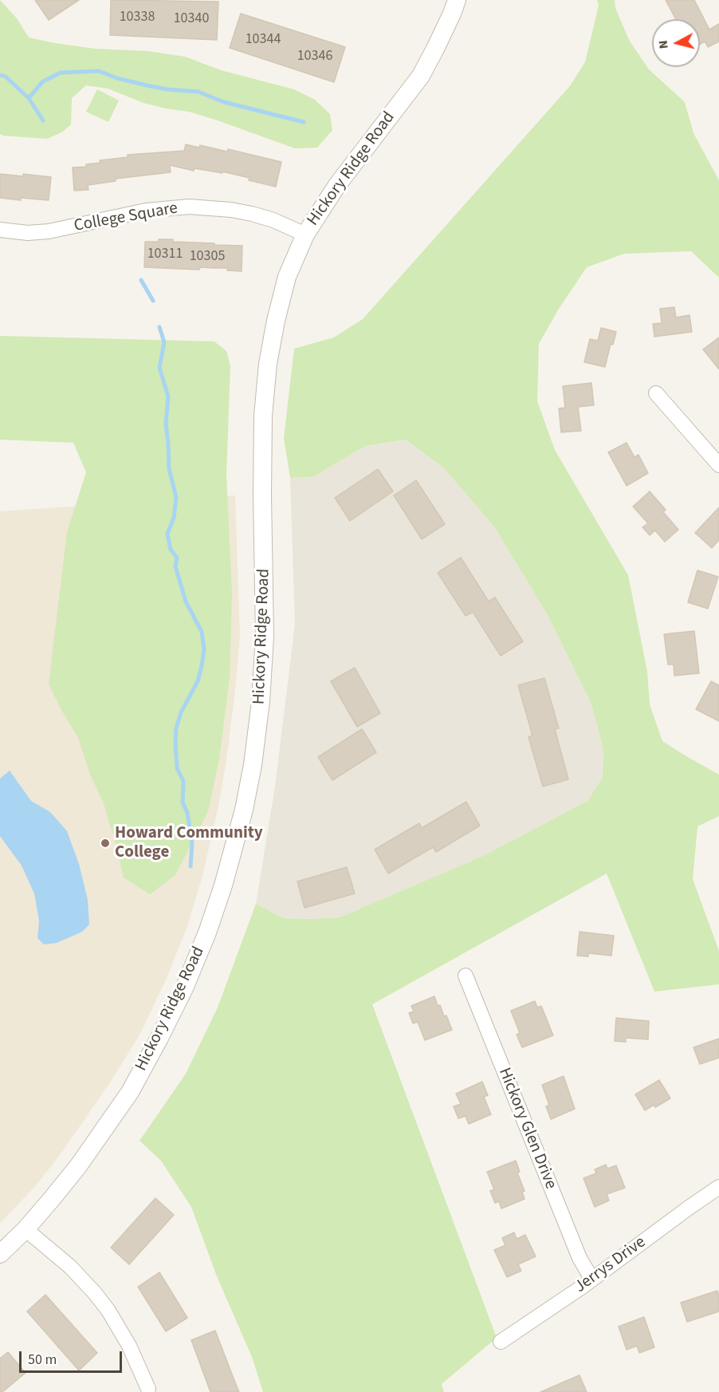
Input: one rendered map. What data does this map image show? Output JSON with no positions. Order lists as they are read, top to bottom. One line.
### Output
{"streets":{"street":["Hickory Ridge Road","College Square","Hickory Glen Drive","Jerrys Drive"]},"crossings":[["Hickory Ridge Road","College Square"],["Hickory Glen Drive","Jerrys Drive"]],"places":["Howard Community College"],"house_numbers":["10338","10340","10344","10346","10311","10305"],"scale_bar":"50 m","north":"left"}
